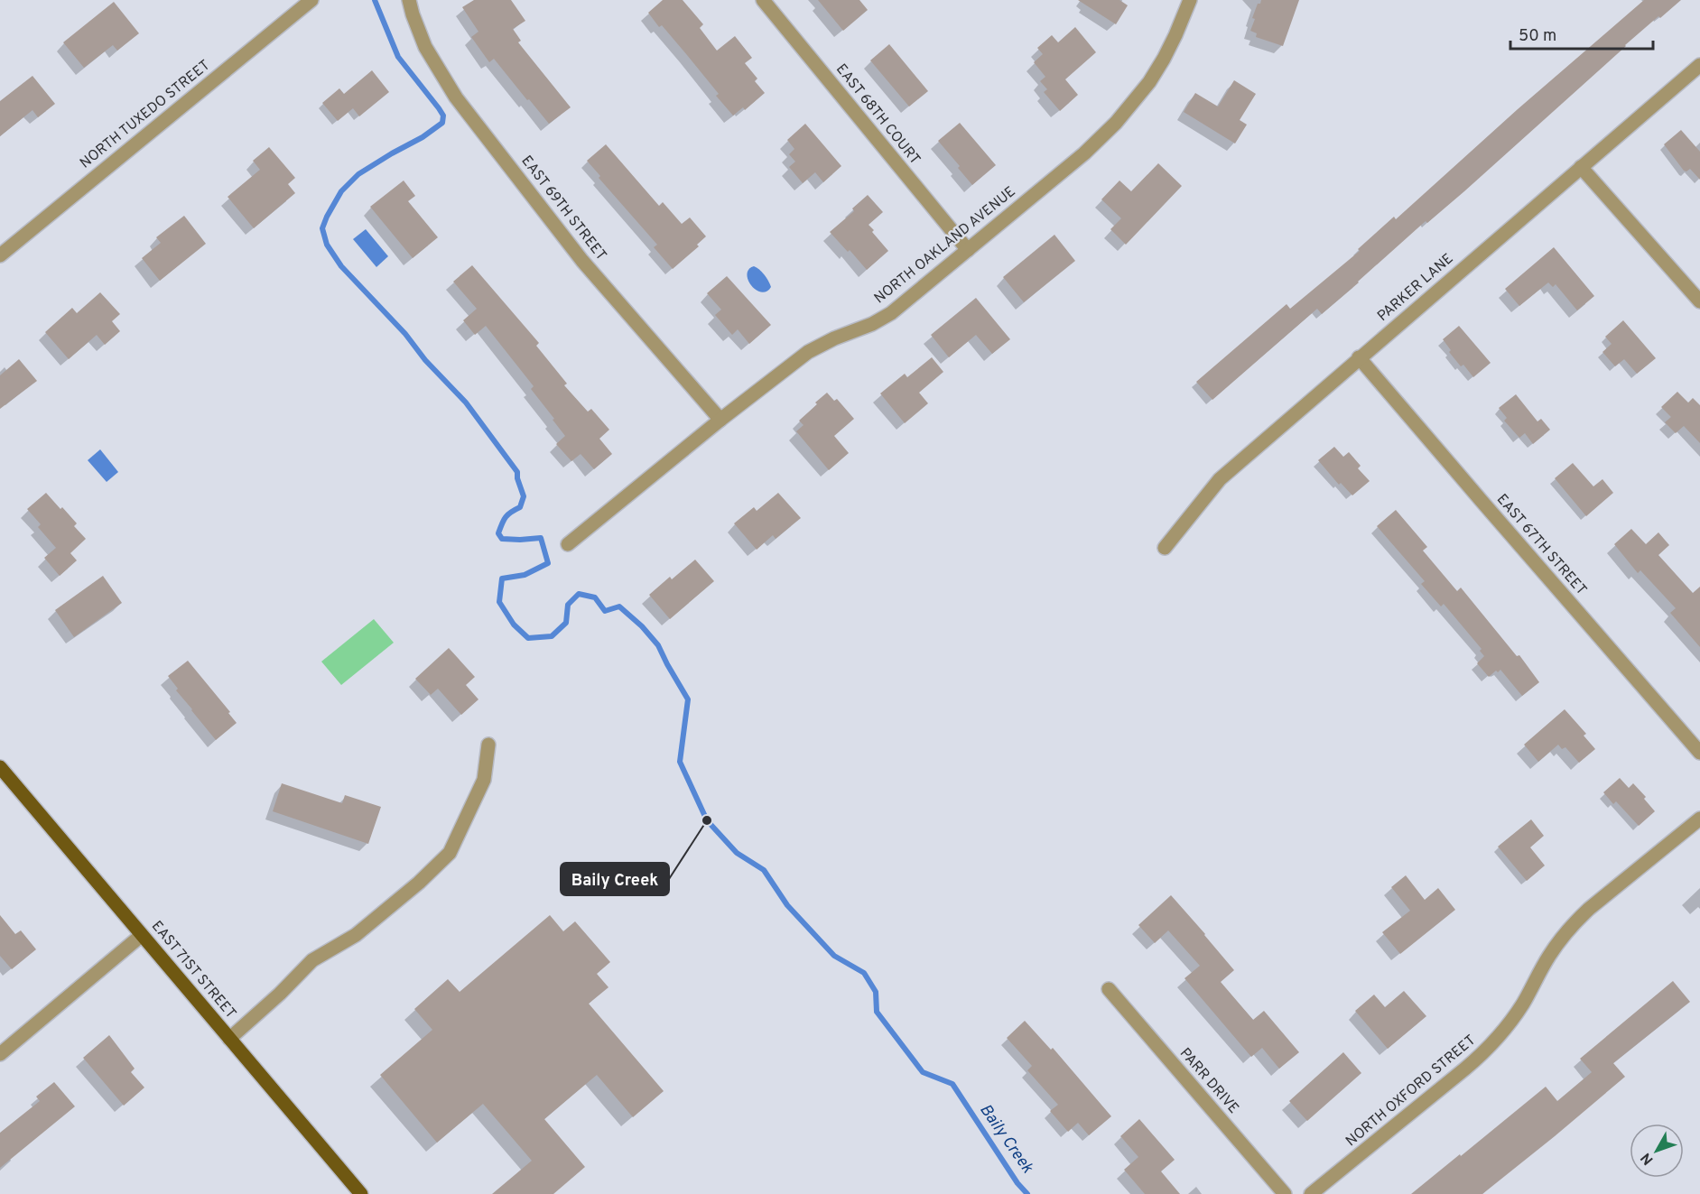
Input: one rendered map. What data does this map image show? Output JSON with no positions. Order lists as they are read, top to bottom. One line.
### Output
{"streets":{"main road":["EAST 71ST STREET"],"street":["NORTH TUXEDO STREET","EAST 68TH COURT","EAST 69TH STREET","NORTH OAKLAND AVENUE","PARKER LANE","EAST 67TH STREET","PARR DRIVE","NORTH OXFORD STREET"]},"crossings":[["EAST 68TH COURT","NORTH OAKLAND AVENUE"],["EAST 69TH STREET","NORTH OAKLAND AVENUE"],["PARKER LANE","EAST 67TH STREET"]],"water":["Baily Creek"],"places":["Baily Creek"],"scale_bar":"50 m","north":"bottom left"}
